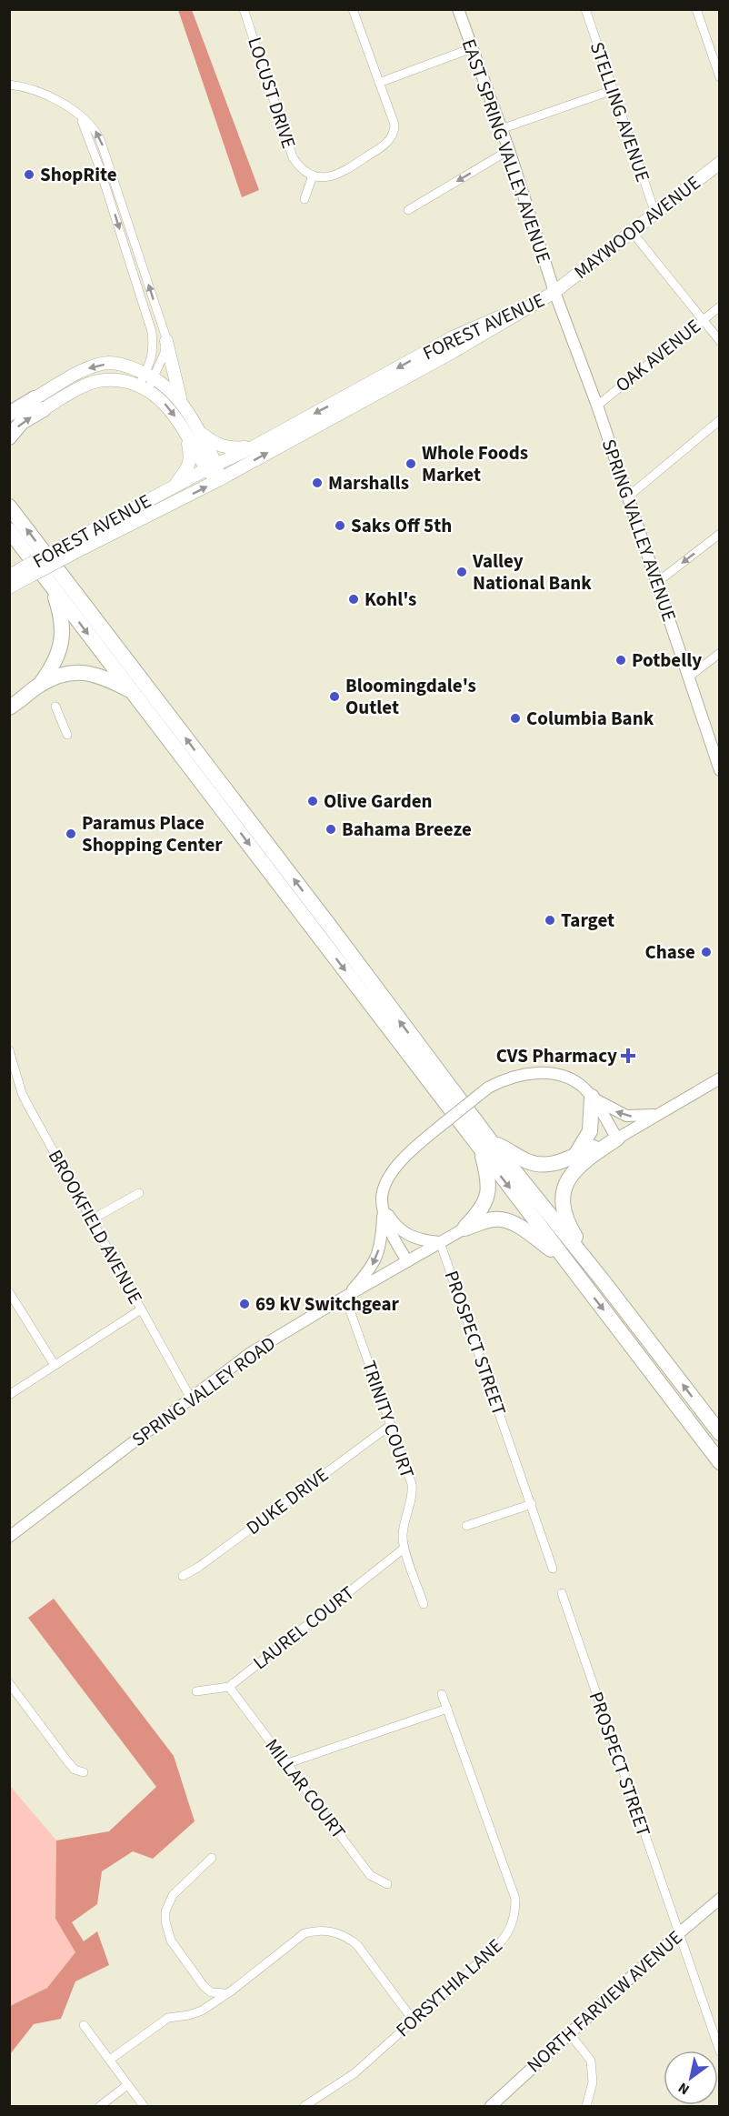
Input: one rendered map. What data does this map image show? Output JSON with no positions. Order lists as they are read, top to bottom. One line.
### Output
{"streets":{"main road":["MAYWOOD AVENUE","FOREST AVENUE"],"street":["LOCUST DRIVE","STELLING AVENUE","EAST SPRING VALLEY AVENUE","OAK AVENUE","SPRING VALLEY AVENUE","BROOKFIELD AVENUE","PROSPECT STREET","SPRING VALLEY ROAD","TRINITY COURT","DUKE DRIVE","LAUREL COURT","MILLAR COURT","FORSYTHIA LANE","NORTH FARVIEW AVENUE"]},"crossings":[["STELLING AVENUE","MAYWOOD AVENUE"],["EAST SPRING VALLEY AVENUE","MAYWOOD AVENUE"],["EAST SPRING VALLEY AVENUE","FOREST AVENUE"],["EAST SPRING VALLEY AVENUE","SPRING VALLEY AVENUE"],["MAYWOOD AVENUE","FOREST AVENUE"],["MAYWOOD AVENUE","SPRING VALLEY AVENUE"],["FOREST AVENUE","SPRING VALLEY AVENUE"],["OAK AVENUE","SPRING VALLEY AVENUE"],["BROOKFIELD AVENUE","SPRING VALLEY ROAD"],["PROSPECT STREET","SPRING VALLEY ROAD"],["PROSPECT STREET","NORTH FARVIEW AVENUE"],["SPRING VALLEY ROAD","TRINITY COURT"],["TRINITY COURT","DUKE DRIVE"],["TRINITY COURT","LAUREL COURT"],["LAUREL COURT","MILLAR COURT"]],"places":{"other":["ShopRite","Whole Foods Market","Marshalls","Saks Off 5th","Valley National Bank","Kohl's","Potbelly","Bloomingdale's Outlet","Columbia Bank","Olive Garden","Bahama Breeze","Paramus Place Shopping Center","Target","Chase","69 kV Switchgear"],"health":["CVS Pharmacy"]},"north":"bottom left"}
